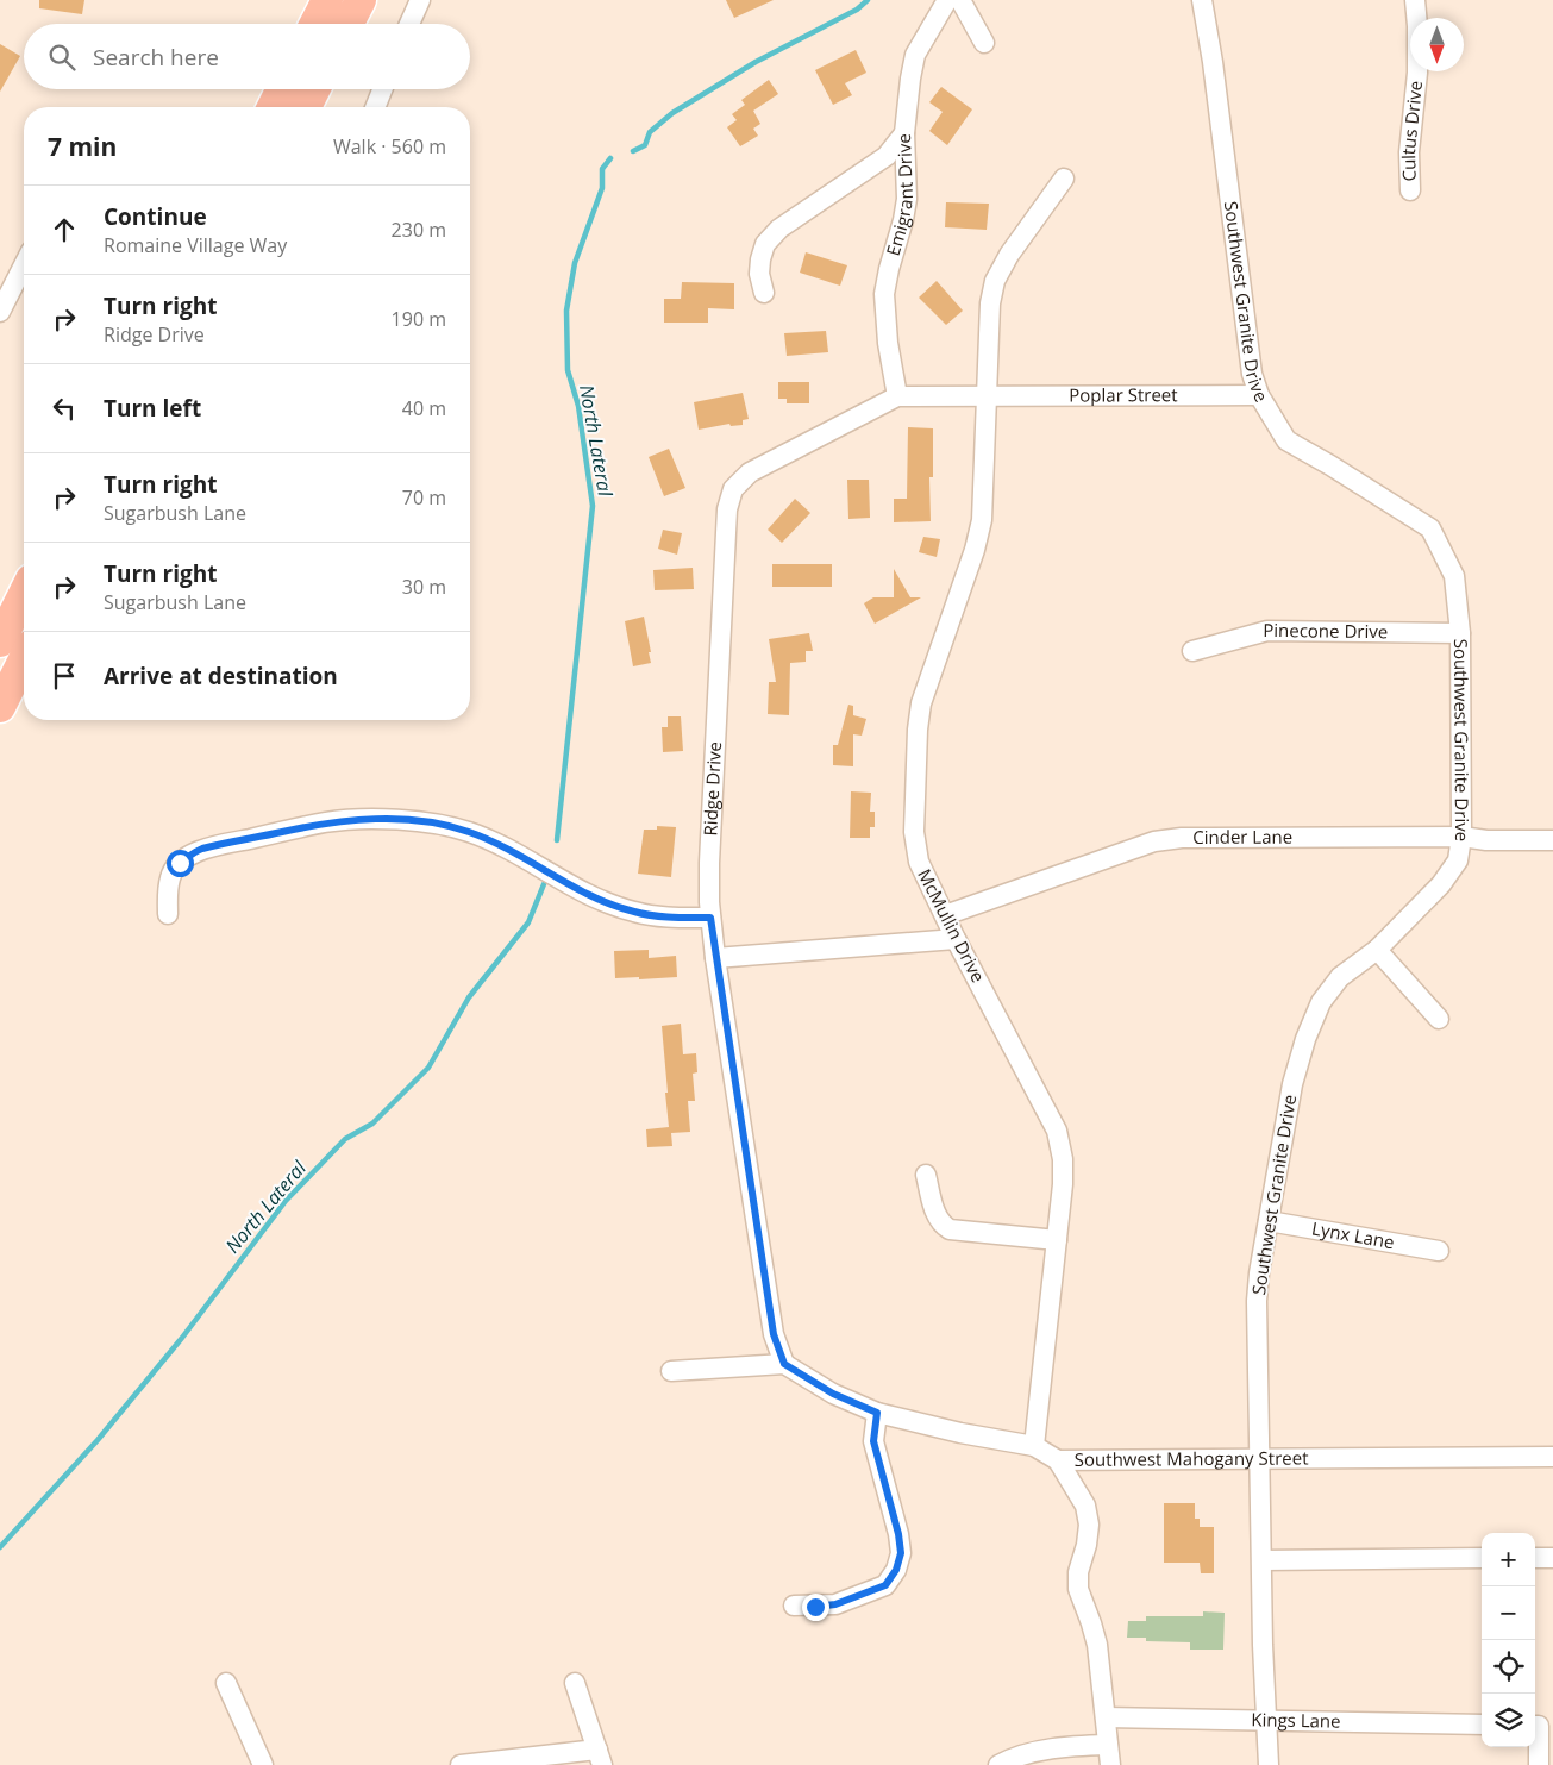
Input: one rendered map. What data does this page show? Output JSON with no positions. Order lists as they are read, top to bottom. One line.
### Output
{"streets":{"street":["Cultus Drive","Emigrant Drive","Southwest Granite Drive","Poplar Street","Pinecone Drive","Ridge Drive","Cinder Lane","McMullin Drive","Lynx Lane","Southwest Mahogany Street","Kings Lane"]},"crossings":[["Emigrant Drive","Ridge Drive"],["Southwest Granite Drive","Poplar Street"],["Southwest Granite Drive","Pinecone Drive"],["Southwest Granite Drive","Cinder Lane"],["Southwest Granite Drive","Lynx Lane"],["Southwest Granite Drive","Southwest Mahogany Street"],["Southwest Granite Drive","Kings Lane"],["Poplar Street","Ridge Drive"],["Poplar Street","McMullin Drive"],["Ridge Drive","McMullin Drive"],["Ridge Drive","Southwest Mahogany Street"],["Cinder Lane","McMullin Drive"],["McMullin Drive","Southwest Mahogany Street"]],"water":["North Lateral"],"north":"bottom","page":{"search":"Search here","heading":["7 min","Walk · 560 m"],"list":[["Continue","Romaine Village Way","230 m"],["Turn right","Ridge Drive","190 m"],["Turn left","40 m"],["Turn right","Sugarbush Lane","70 m"],["Turn right","Sugarbush Lane","30 m"],"Arrive at destination"],"map_buttons":["+","−"]}}
